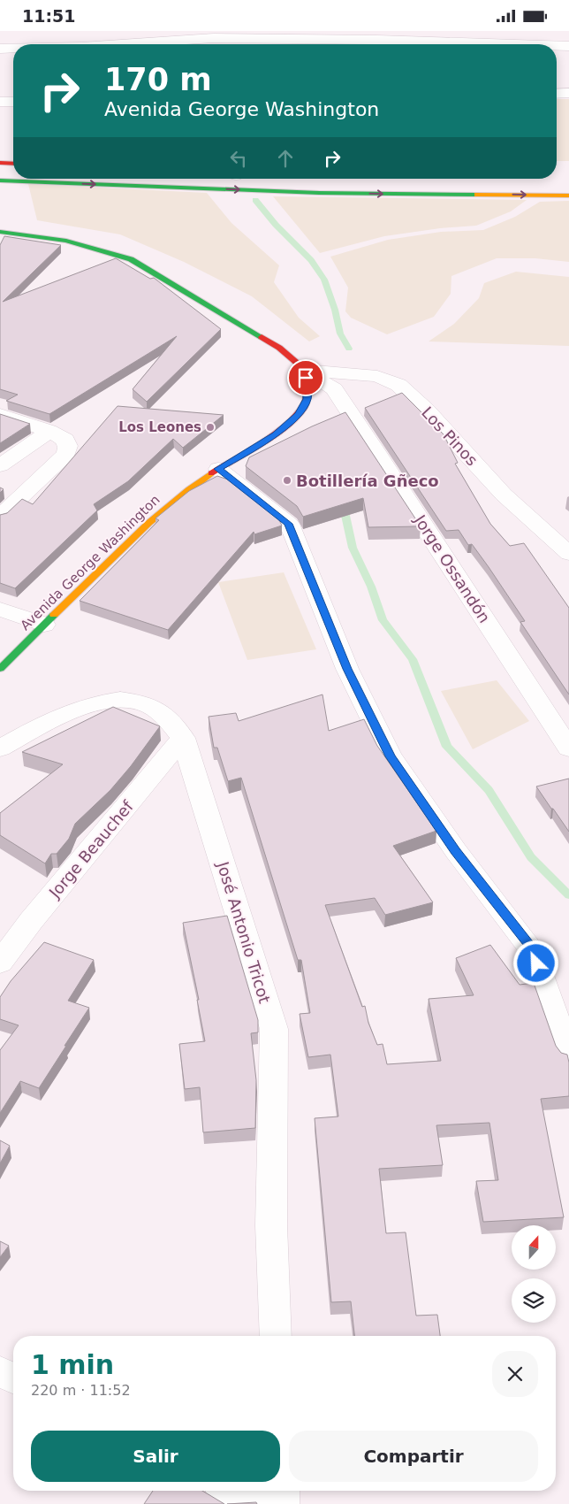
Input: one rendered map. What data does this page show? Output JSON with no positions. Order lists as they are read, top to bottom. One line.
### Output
{"streets":{"main road":["Avenida George Washington"],"street":["Los Pinos","Jorge Ossandón","Jorge Beauchef","José Antonio Tricot"]},"crossings":[["Los Pinos","Avenida George Washington"],["Los Pinos","Jorge Ossandón"],["Avenida George Washington","Jorge Ossandón"],["Jorge Beauchef","José Antonio Tricot"]],"places":["Los Leones","Botillería Gñeco"],"north":"top","page":{"status":"11:51","turn":["170 m","Avenida George Washington"],"heading":["1 min","220 m · 11:52"],"buttons":["Salir","Compartir"]}}
